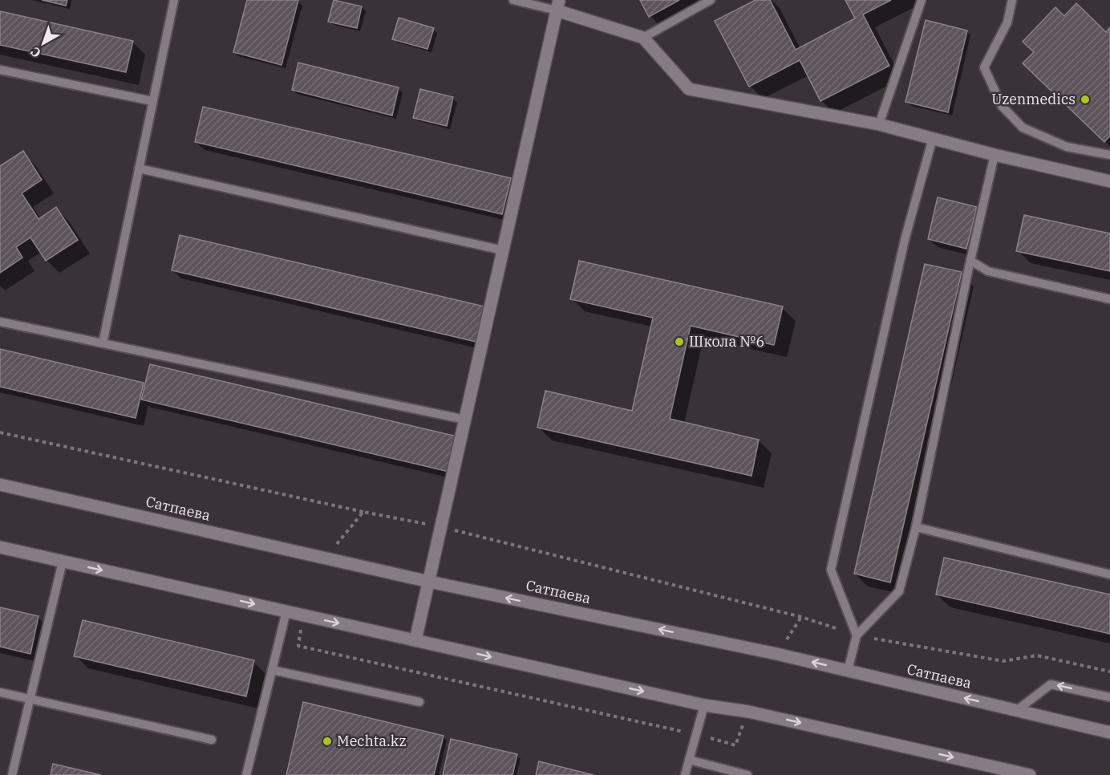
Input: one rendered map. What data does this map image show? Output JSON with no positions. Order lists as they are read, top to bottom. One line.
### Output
{"streets":{"street":["Сатпаева"]},"places":["Uzenmedics","Школа №6","Mechta.kz"],"north":"bottom left"}
